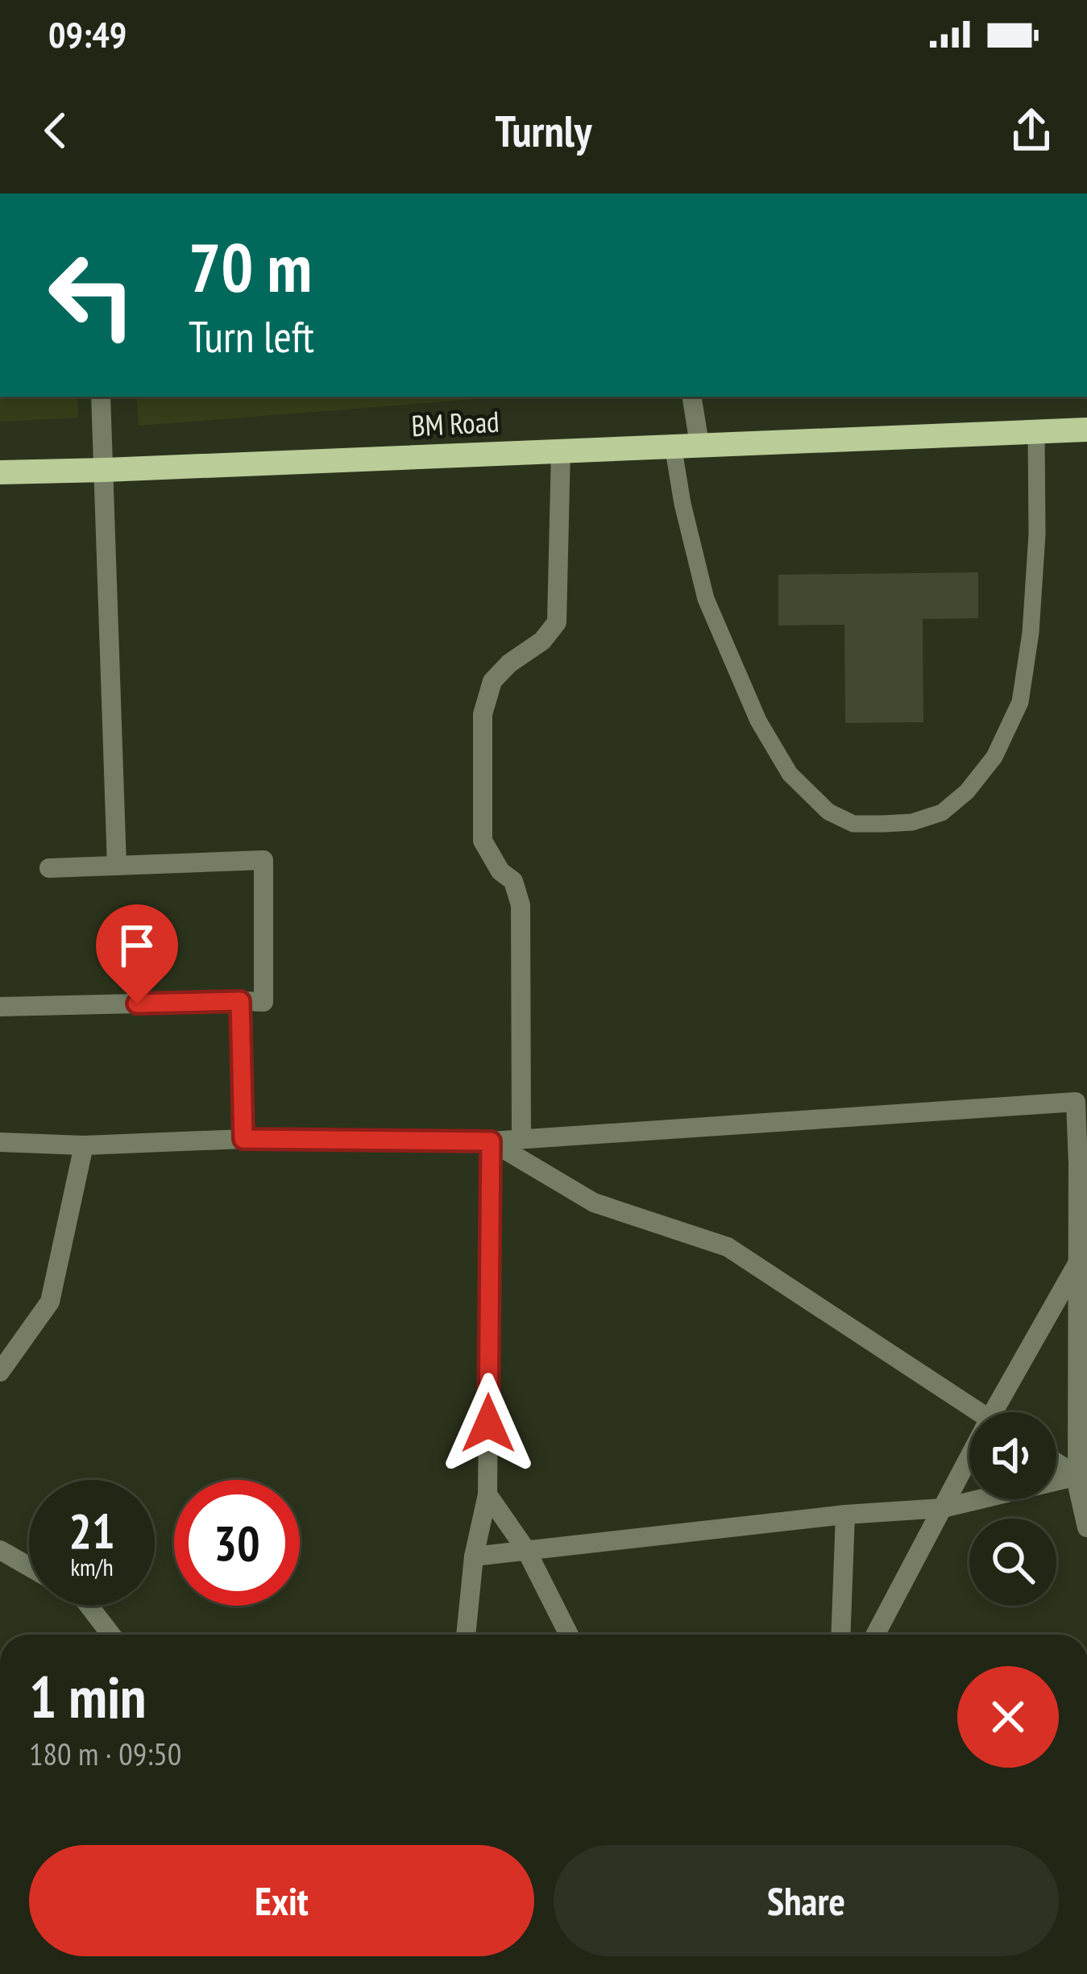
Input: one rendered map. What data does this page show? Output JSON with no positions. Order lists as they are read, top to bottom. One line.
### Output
{"streets":{"main road":["BM Road"]},"page":{"status":"09:49","header":"Turnly","turn":["70 m","Turn left"],"speed":"21 km/h","limit":"30","heading":["1 min","180 m · 09:50"],"buttons":["Exit","Share"]}}
